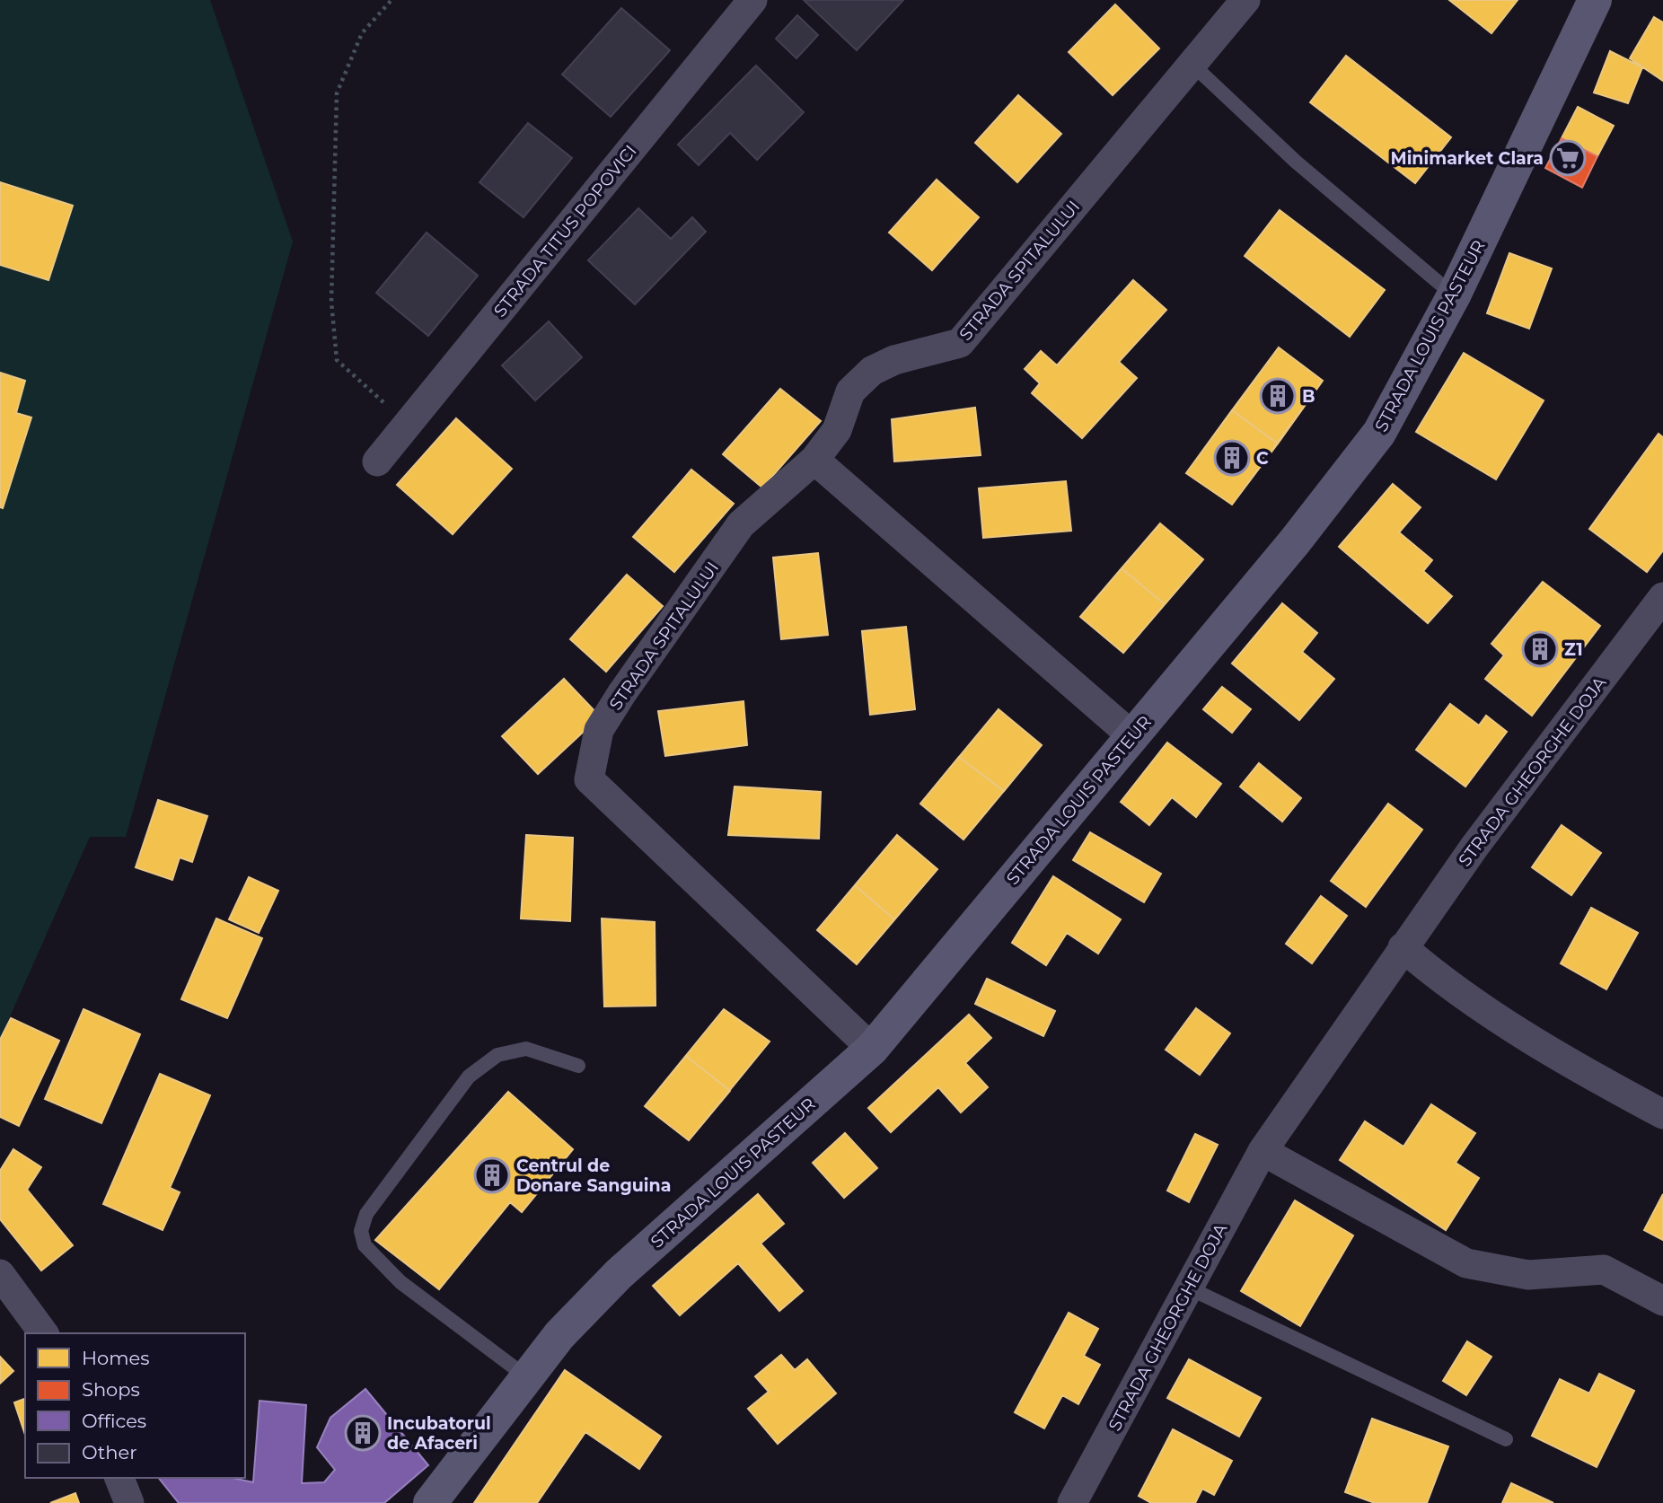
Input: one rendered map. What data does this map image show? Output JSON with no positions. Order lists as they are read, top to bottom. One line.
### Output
{"streets":{"main road":["STRADA LOUIS PASTEUR"],"street":["STRADA TITUS POPOVICI","STRADA SPITALULUI","STRADA GHEORGHE DOJA"]},"crossings":[["STRADA SPITALULUI","STRADA LOUIS PASTEUR"]],"places":{"supermarket":["Minimarket Clara"],"building":["B","C","Z1","Centrul de Donare Sanguina","Incubatorul de Afaceri"]},"legend":["Homes","Shops","Offices","Other"]}
